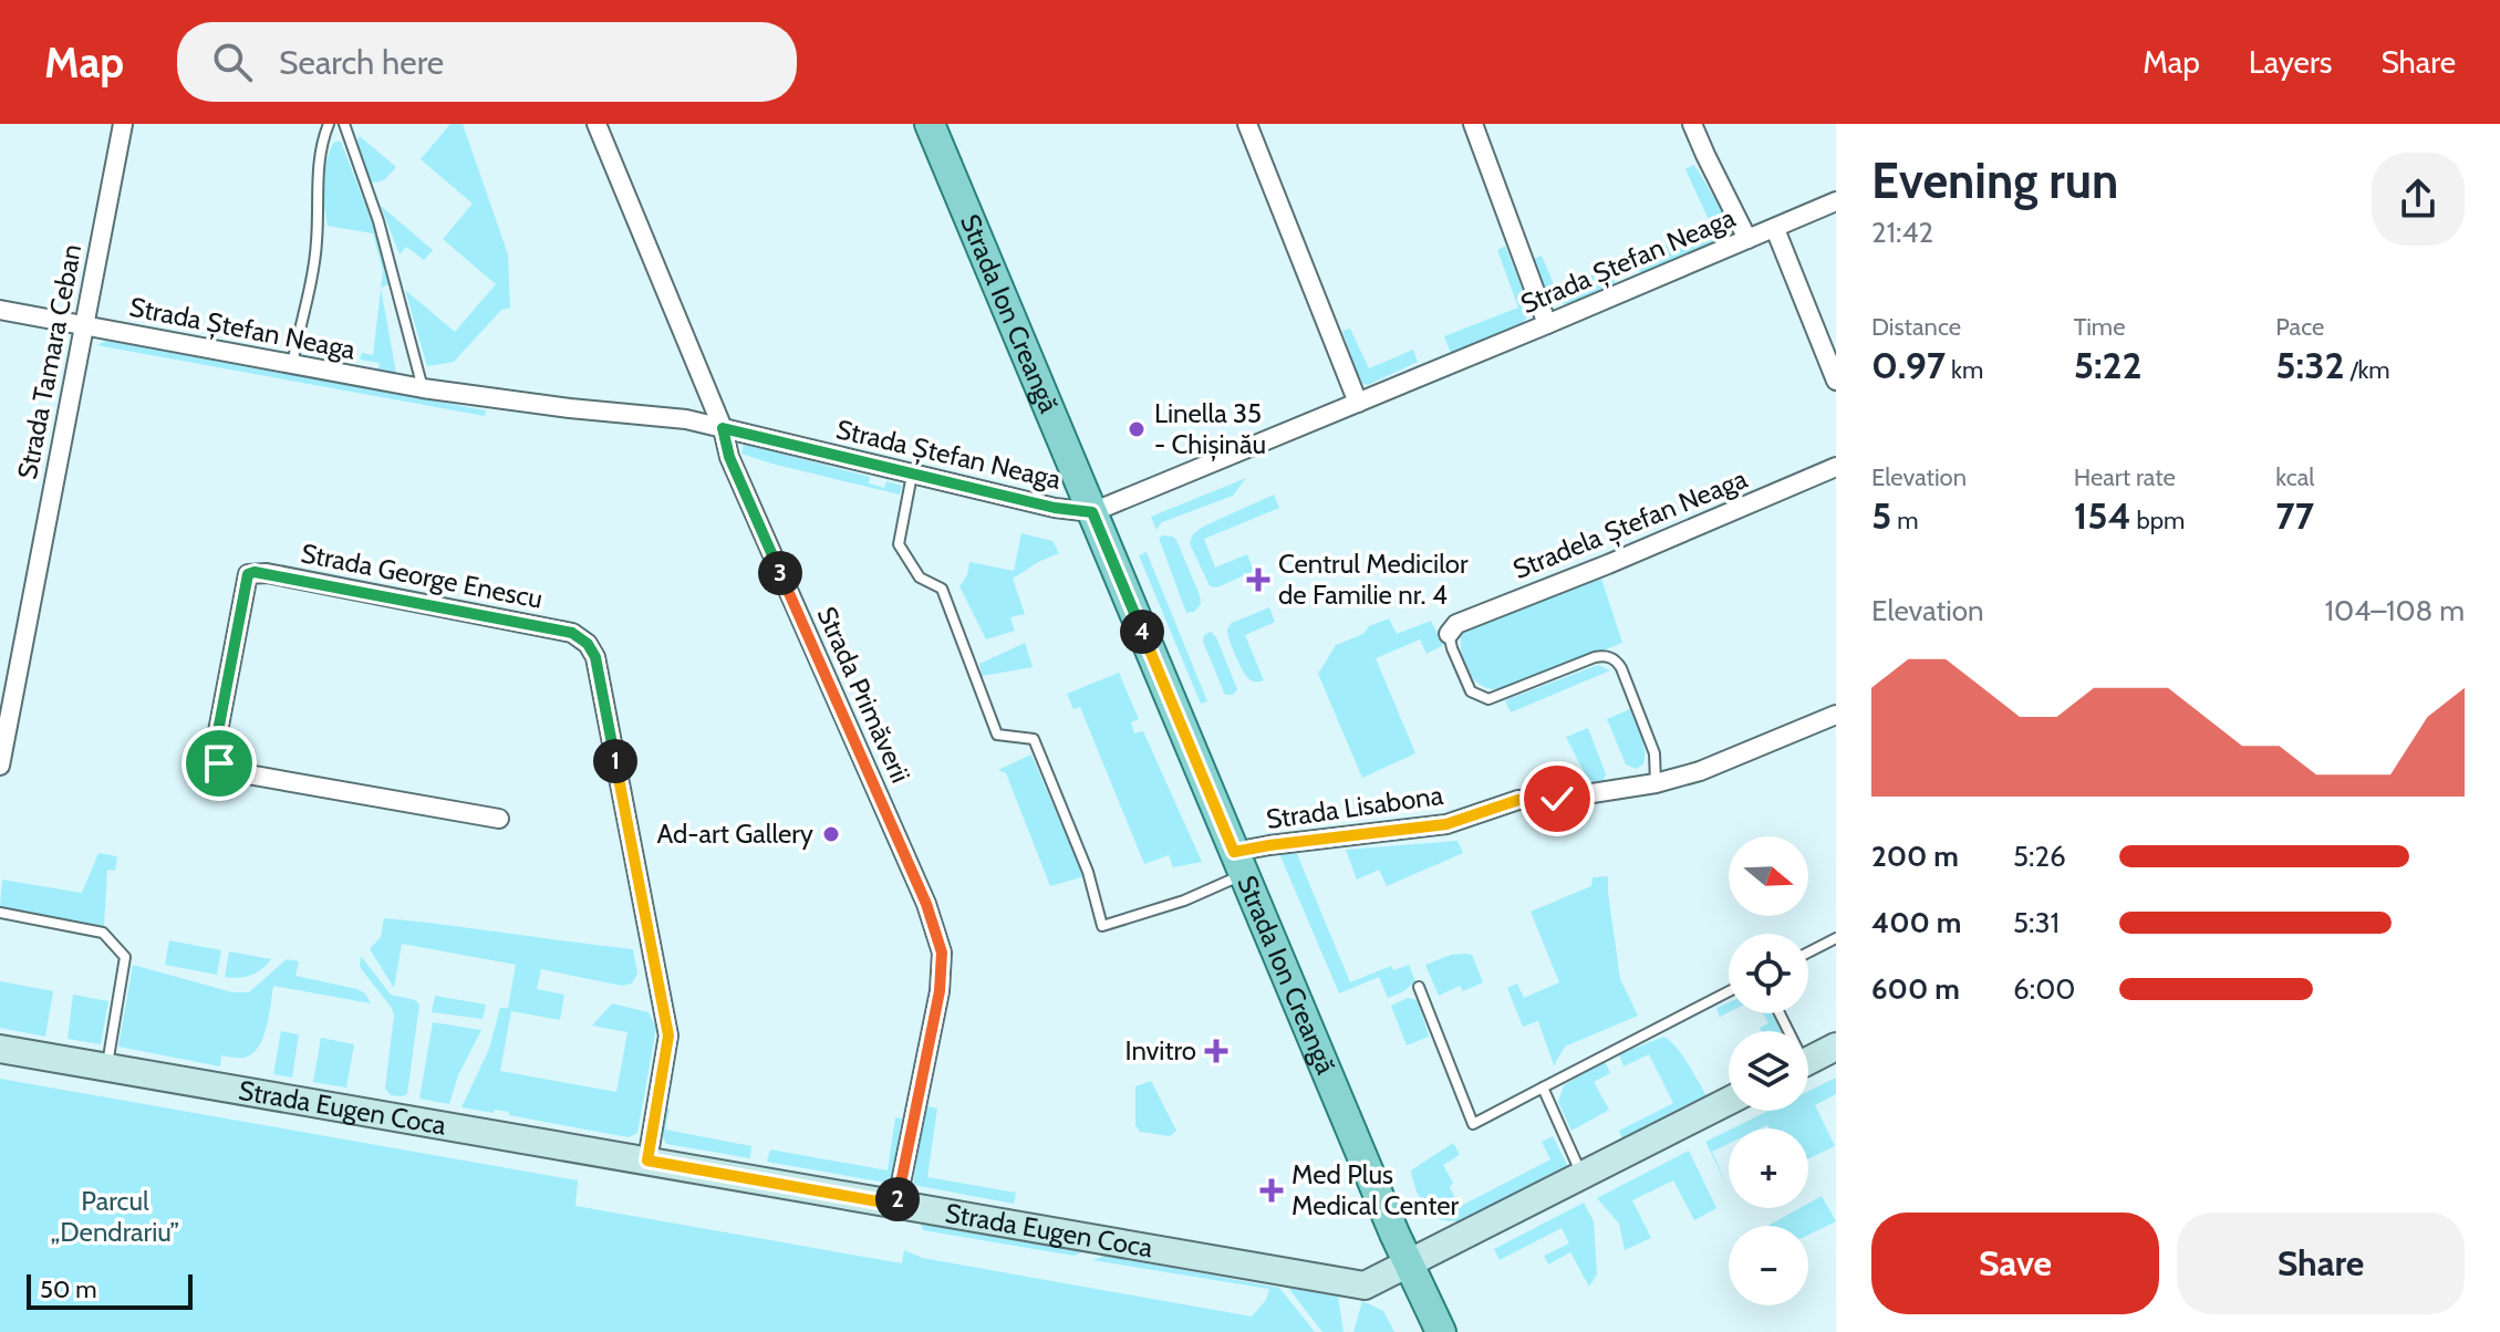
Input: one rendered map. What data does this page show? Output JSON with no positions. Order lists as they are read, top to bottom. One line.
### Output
{"streets":{"main road":["Strada Ion Creangă"],"street":["Strada Ștefan Neaga","Strada Tamara Ceban","Stradela Ștefan Neaga","Strada George Enescu","Strada Primăverii","Strada Lisabona","Strada Eugen Coca"]},"crossings":[["Strada Ștefan Neaga","Strada Ion Creangă"],["Strada Ștefan Neaga","Strada Tamara Ceban"],["Strada Ștefan Neaga","Strada Primăverii"],["Strada Ion Creangă","Strada Lisabona"],["Strada Ion Creangă","Strada Eugen Coca"],["Strada George Enescu","Strada Eugen Coca"],["Strada Primăverii","Strada Eugen Coca"]],"parks":["Parcul „Dendrariu”"],"places":{"other":["Linella 35 - Chișinău","Ad-art Gallery"],"health":["Centrul Medicilor de Familie nr. 4","Invitro","Med Plus Medical Center"]},"scale_bar":"50 m","north":"right","page":{"header":"Map","search":"Search here","nav":["Map","Layers","Share"],"heading":["Evening run","21:42"],"stats":[["Distance","0.97 km"],["Time","5:22"],["Pace","5:32 /km"],["Elevation","5 m"],["Heart rate","154 bpm"],["kcal","77"]],"pins":["3","4","1","2"],"chart":["Elevation","104–108 m"],"list":[{"name":"200 m","note":"5:26"},{"name":"400 m","note":"5:31"},{"name":"600 m","note":"6:00"}],"map_buttons":["+","−"],"buttons":["Save","Share"],"scale":"50 m"}}
